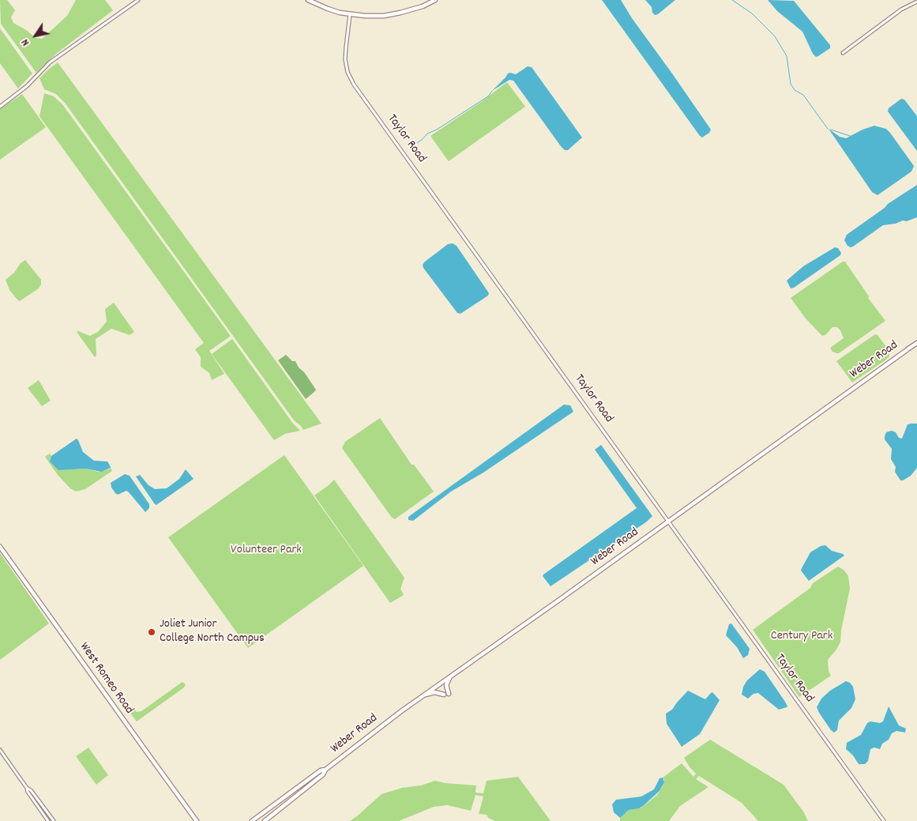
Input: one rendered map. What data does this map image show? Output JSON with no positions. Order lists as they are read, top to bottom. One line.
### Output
{"streets":{"main road":["Weber Road","West Romeo Road"],"street":["Taylor Road"]},"crossings":[["Taylor Road","Weber Road"]],"parks":["Volunteer Park","Century Park"],"places":["Joliet Junior College North Campus"],"north":"bottom left"}
